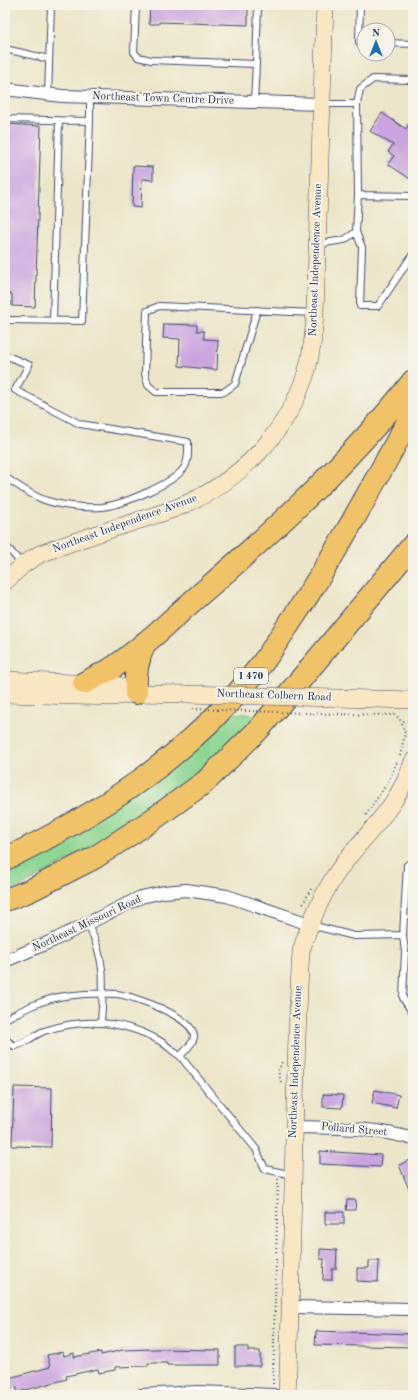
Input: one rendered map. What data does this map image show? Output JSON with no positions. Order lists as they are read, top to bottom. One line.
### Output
{"streets":{"highway":["I 470"],"street":["Northeast Town Centre Drive","Northeast Independence Avenue","Northeast Colbern Road","Northeast Missouri Road","Pollard Street"]},"crossings":[["Northeast Town Centre Drive","Northeast Independence Avenue"],["Northeast Independence Avenue","Northeast Missouri Road"],["Northeast Independence Avenue","Pollard Street"]],"north":"top"}
